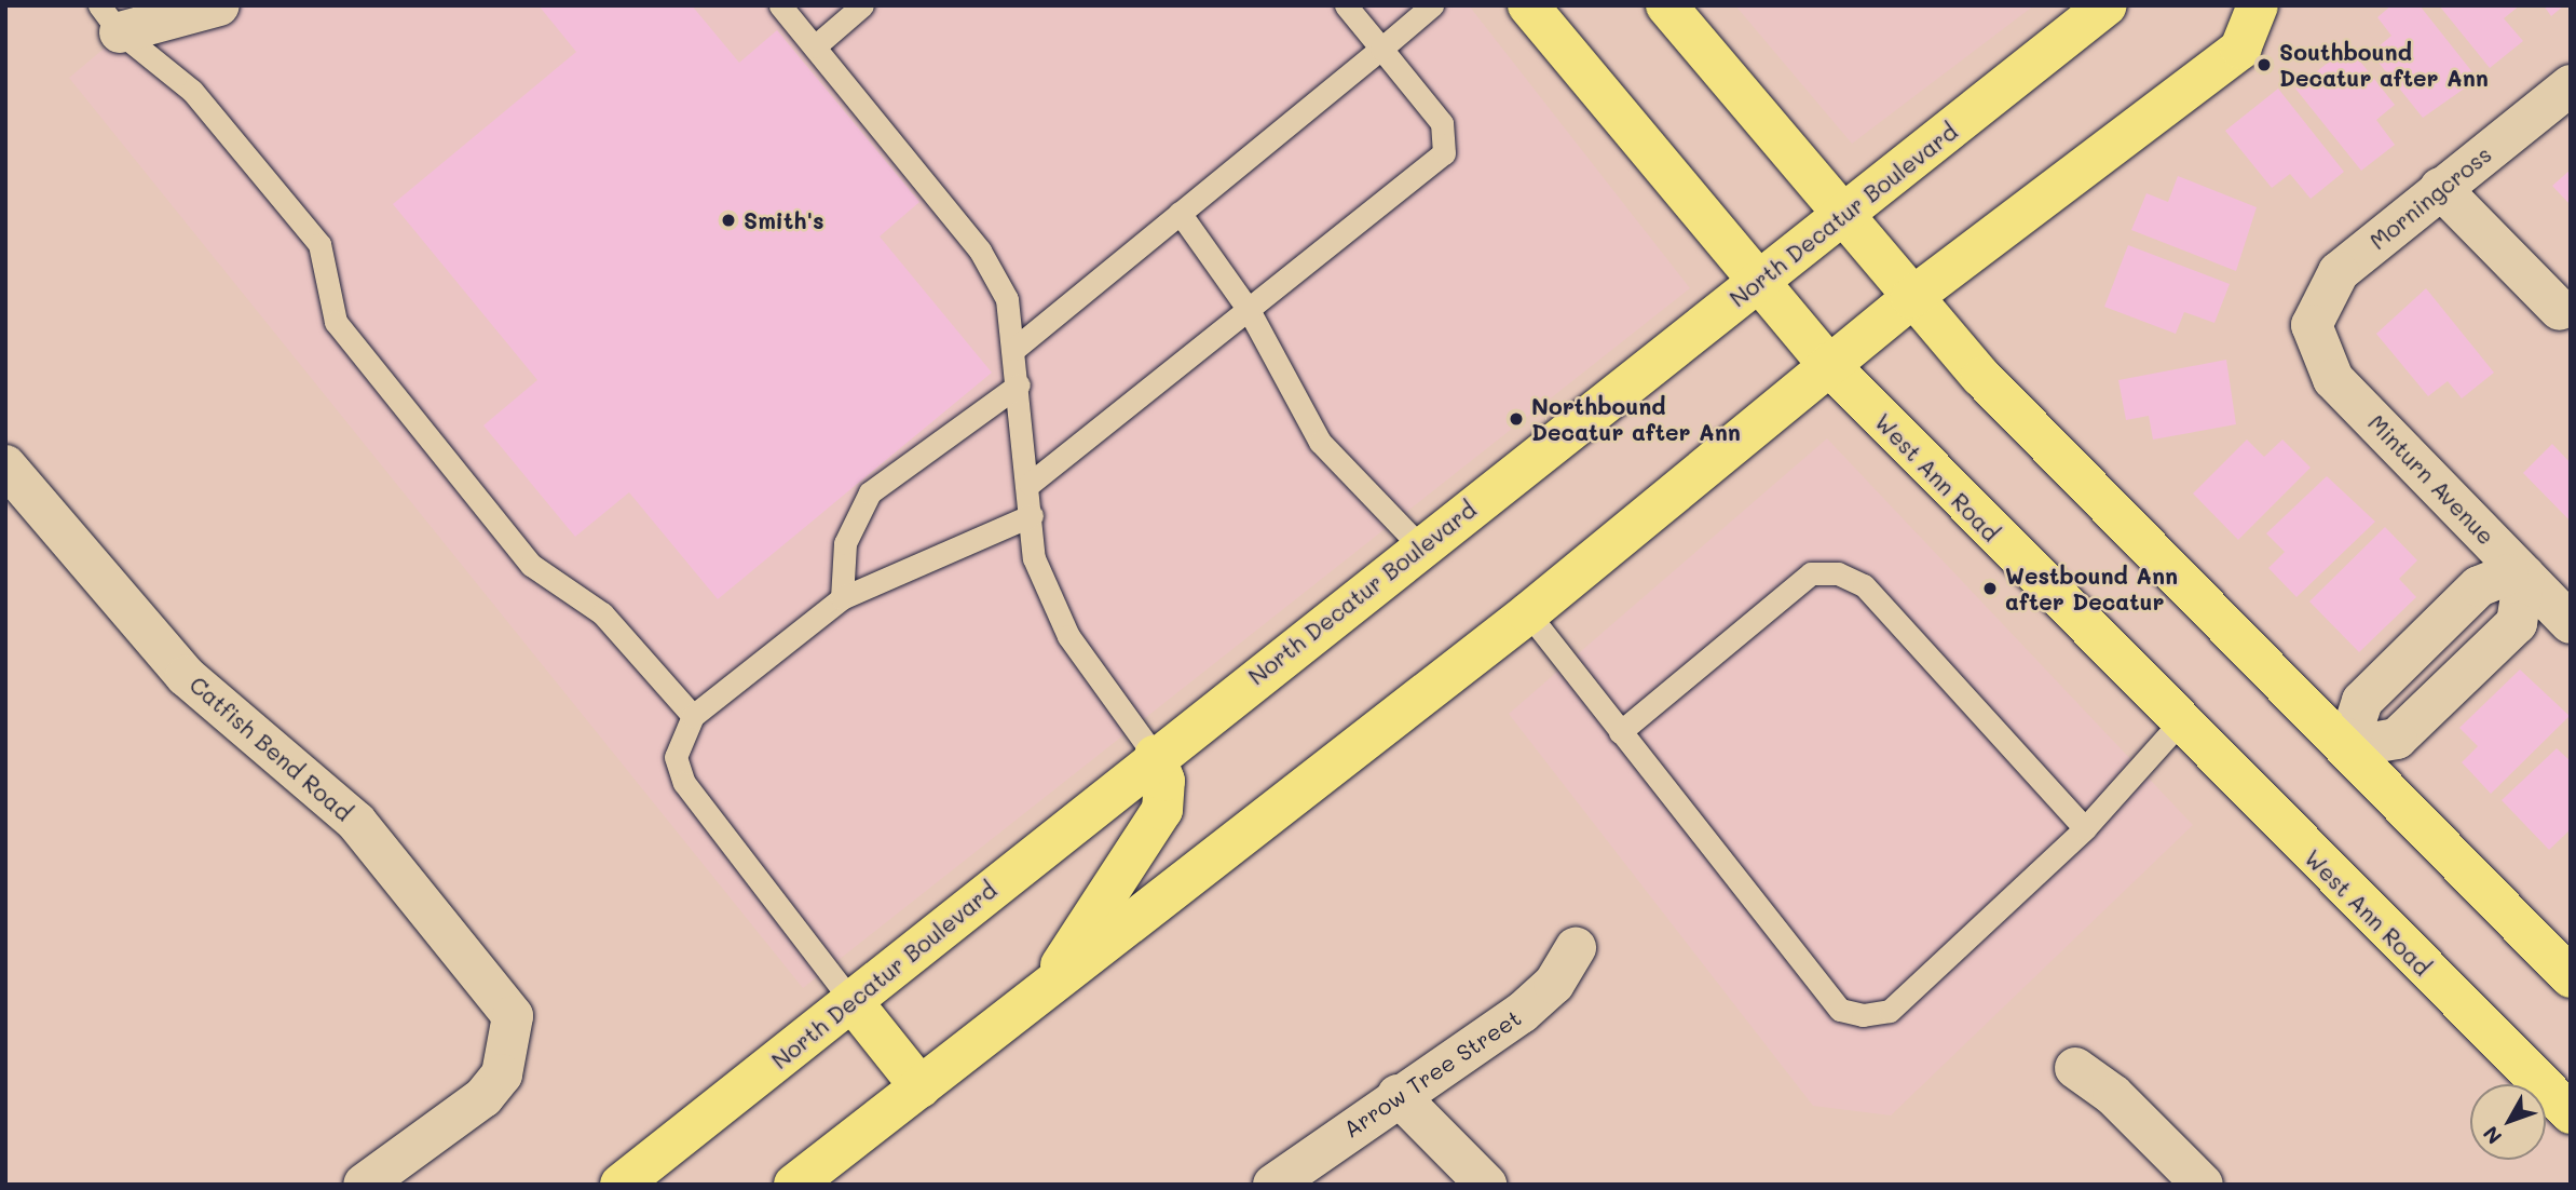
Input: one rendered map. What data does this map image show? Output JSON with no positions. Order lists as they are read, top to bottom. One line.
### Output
{"streets":{"main road":["North Decatur Boulevard","West Ann Road"],"street":["Morningcross","Minturn Avenue","Catfish Bend Road","Arrow Tree Street"]},"crossings":[["Morningcross","Minturn Avenue"],["North Decatur Boulevard","West Ann Road"]],"places":["Southbound Decatur after Ann","Smith's","Northbound Decatur after Ann","Westbound Ann after Decatur"],"north":"bottom left"}
